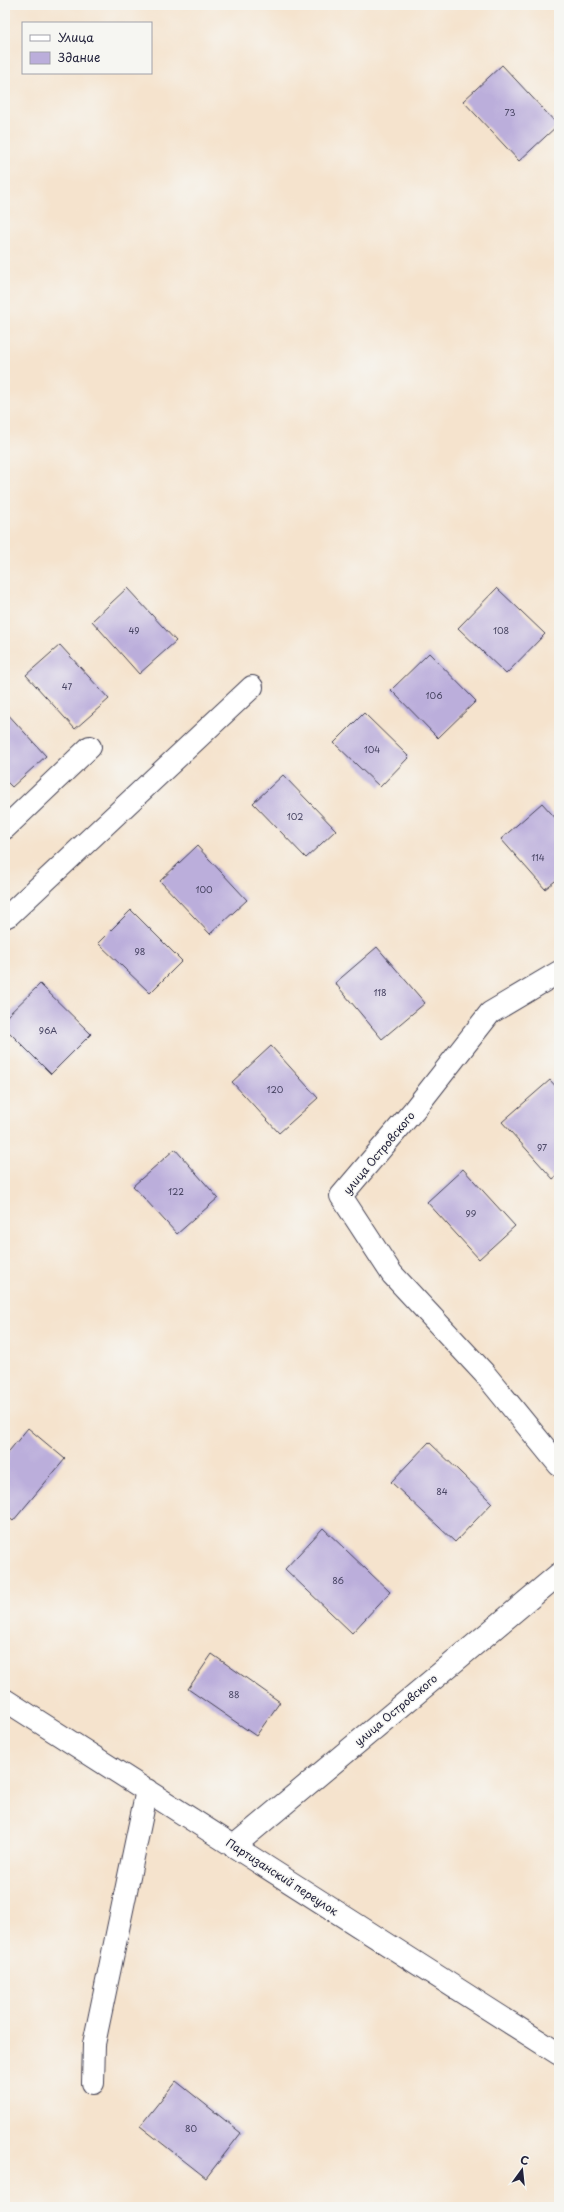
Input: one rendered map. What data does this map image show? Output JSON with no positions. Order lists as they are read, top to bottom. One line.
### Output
{"streets":{"street":["улица Островского","Партизанский переулок"]},"crossings":[["улица Островского","Партизанский переулок"]],"house_numbers":["73","49","108","47","106","104","102","114","100","98","118","96А","120","97","122","99","84","86","88","80"],"legend":["Улица","Здание"],"north":"top"}
